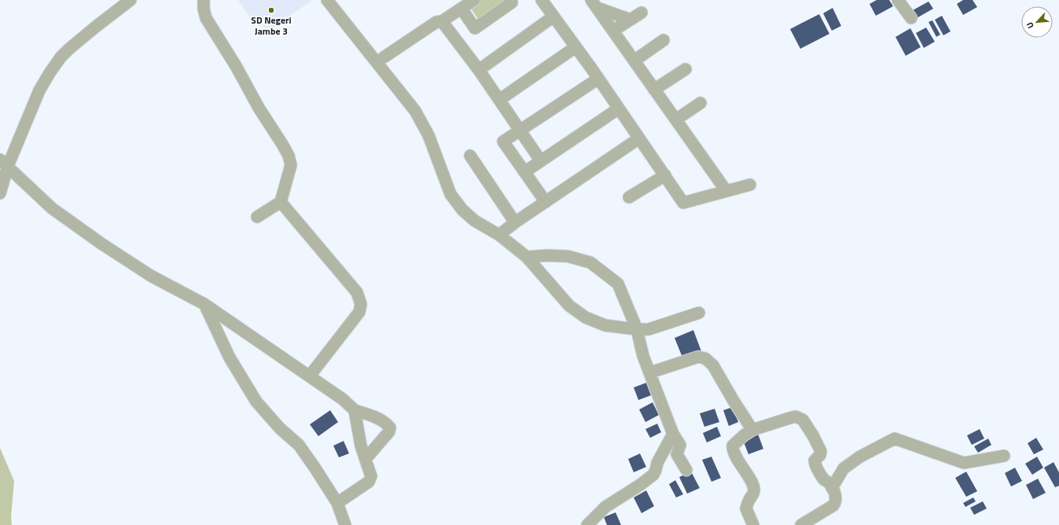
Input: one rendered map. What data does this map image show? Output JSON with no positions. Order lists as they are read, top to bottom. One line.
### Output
{"places":["SD Negeri Jambe 3"],"north":"bottom left"}
